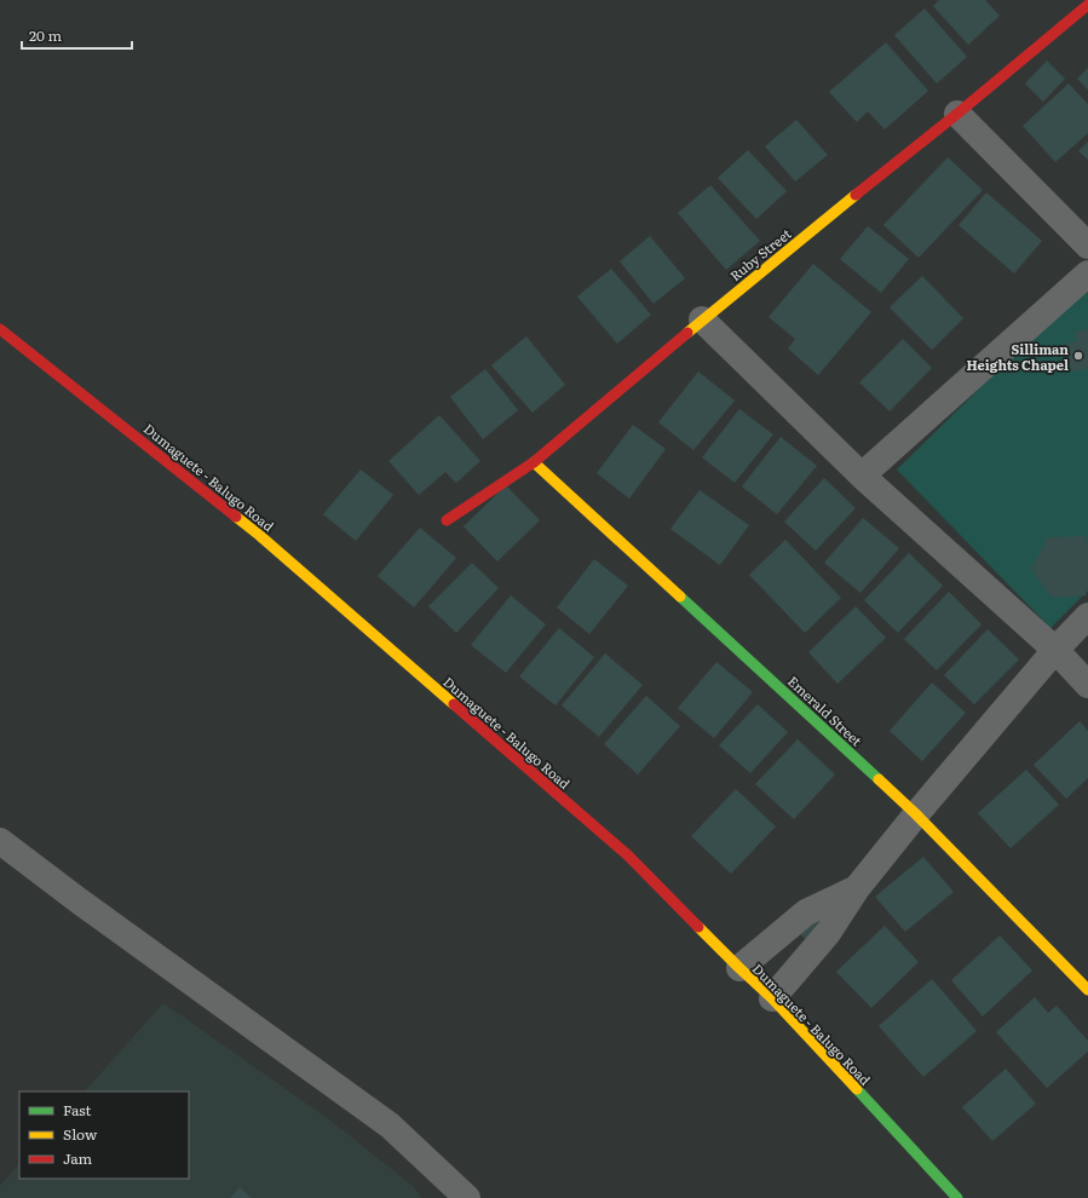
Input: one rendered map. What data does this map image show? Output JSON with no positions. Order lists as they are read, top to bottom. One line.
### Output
{"streets":{"street":["Ruby Street","Dumaguete - Balugo Road","Emerald Street"]},"crossings":[["Ruby Street","Emerald Street"]],"places":["Silliman Heights Chapel"],"legend":["Fast","Slow","Jam"],"scale_bar":"20 m"}
